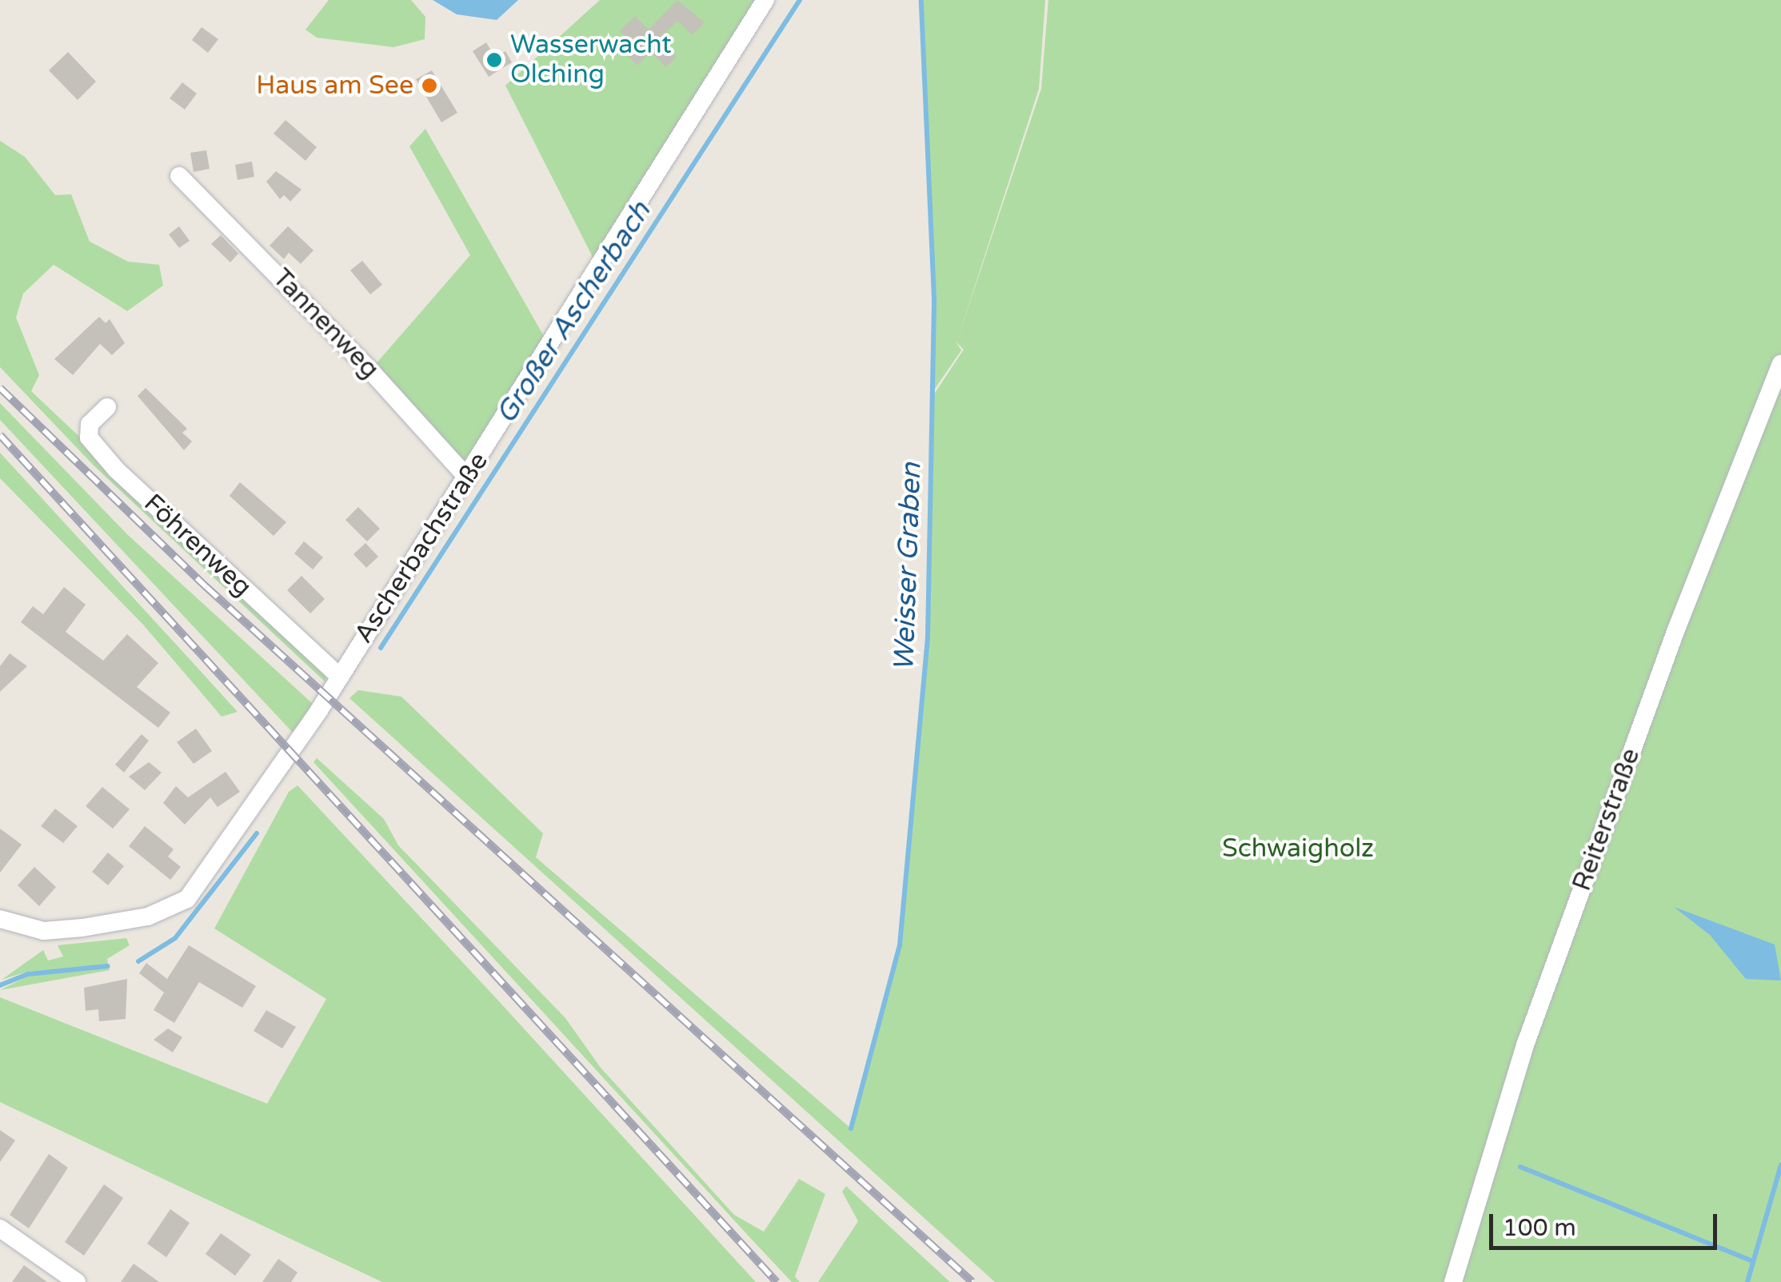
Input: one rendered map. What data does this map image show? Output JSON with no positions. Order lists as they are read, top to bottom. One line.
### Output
{"streets":{"street":["Tannenweg","Föhrenweg","Ascherbachstraße","Reiterstraße"]},"crossings":[["Tannenweg","Ascherbachstraße"],["Föhrenweg","Ascherbachstraße"]],"water":["Großer Ascherbach","Weisser Graben"],"parks":["Schwaigholz"],"places":["Wasserwacht Olching","Haus am See"],"scale_bar":"100 m"}
